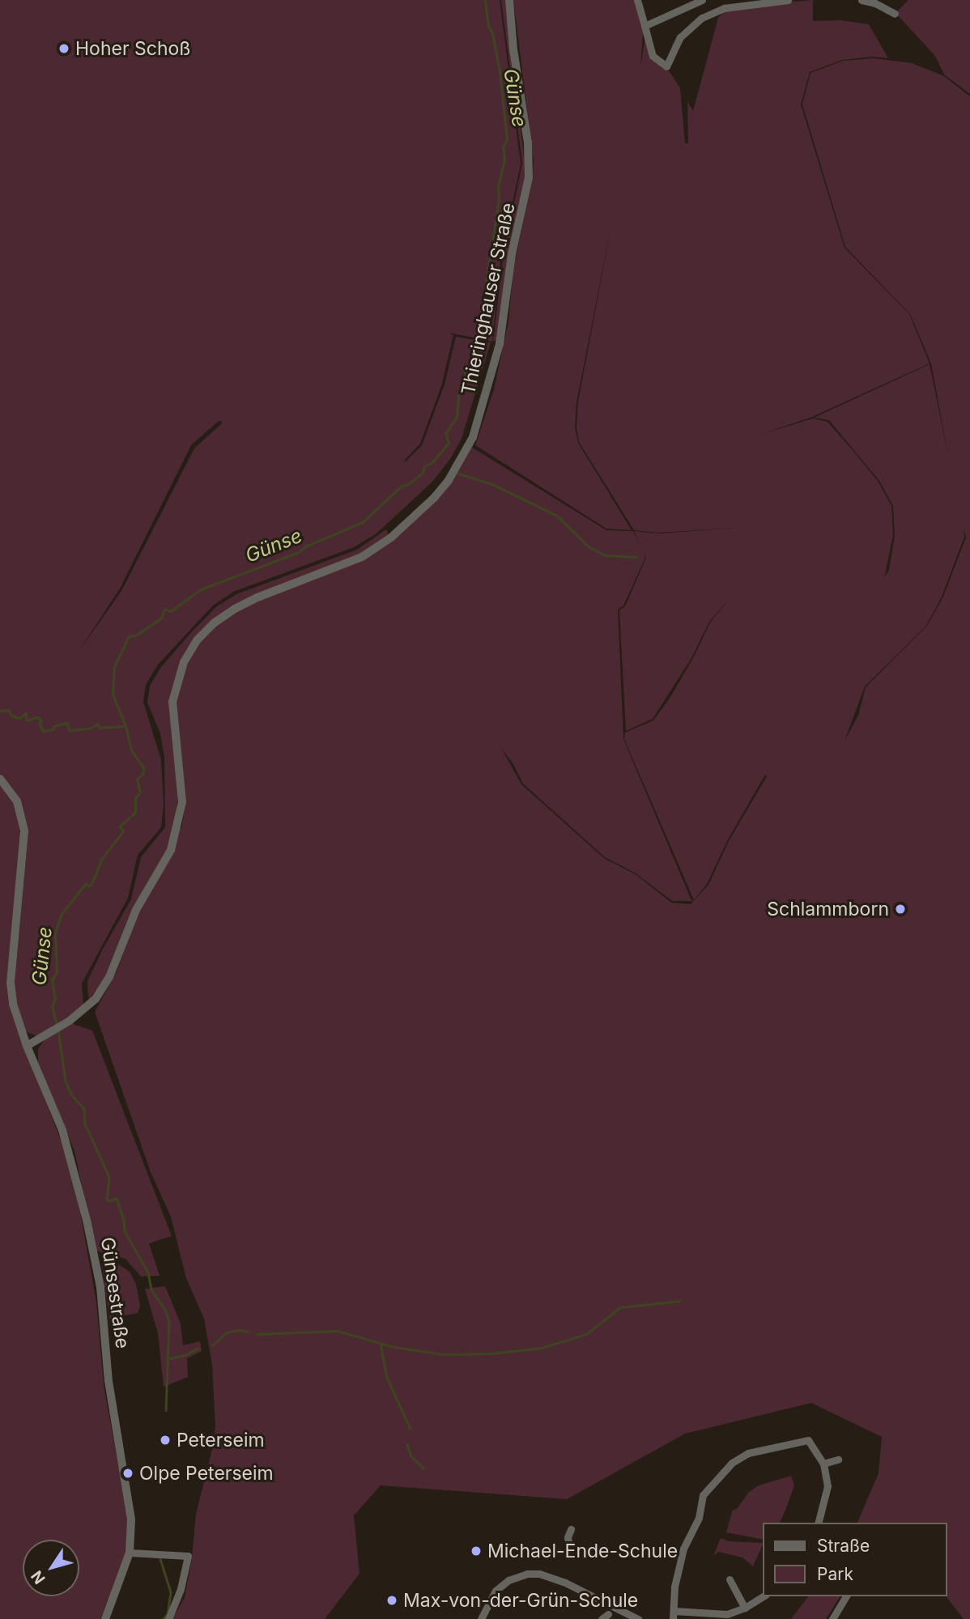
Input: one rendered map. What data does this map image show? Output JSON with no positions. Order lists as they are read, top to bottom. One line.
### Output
{"streets":{"street":["Thieringhauser Straße","Günsestraße"]},"crossings":[["Thieringhauser Straße","Günsestraße"]],"water":["Günse"],"places":["Hoher Schoß","Schlammborn","Peterseim","Olpe Peterseim","Michael-Ende-Schule","Max-von-der-Grün-Schule"],"legend":["Straße","Park"],"north":"bottom left"}
